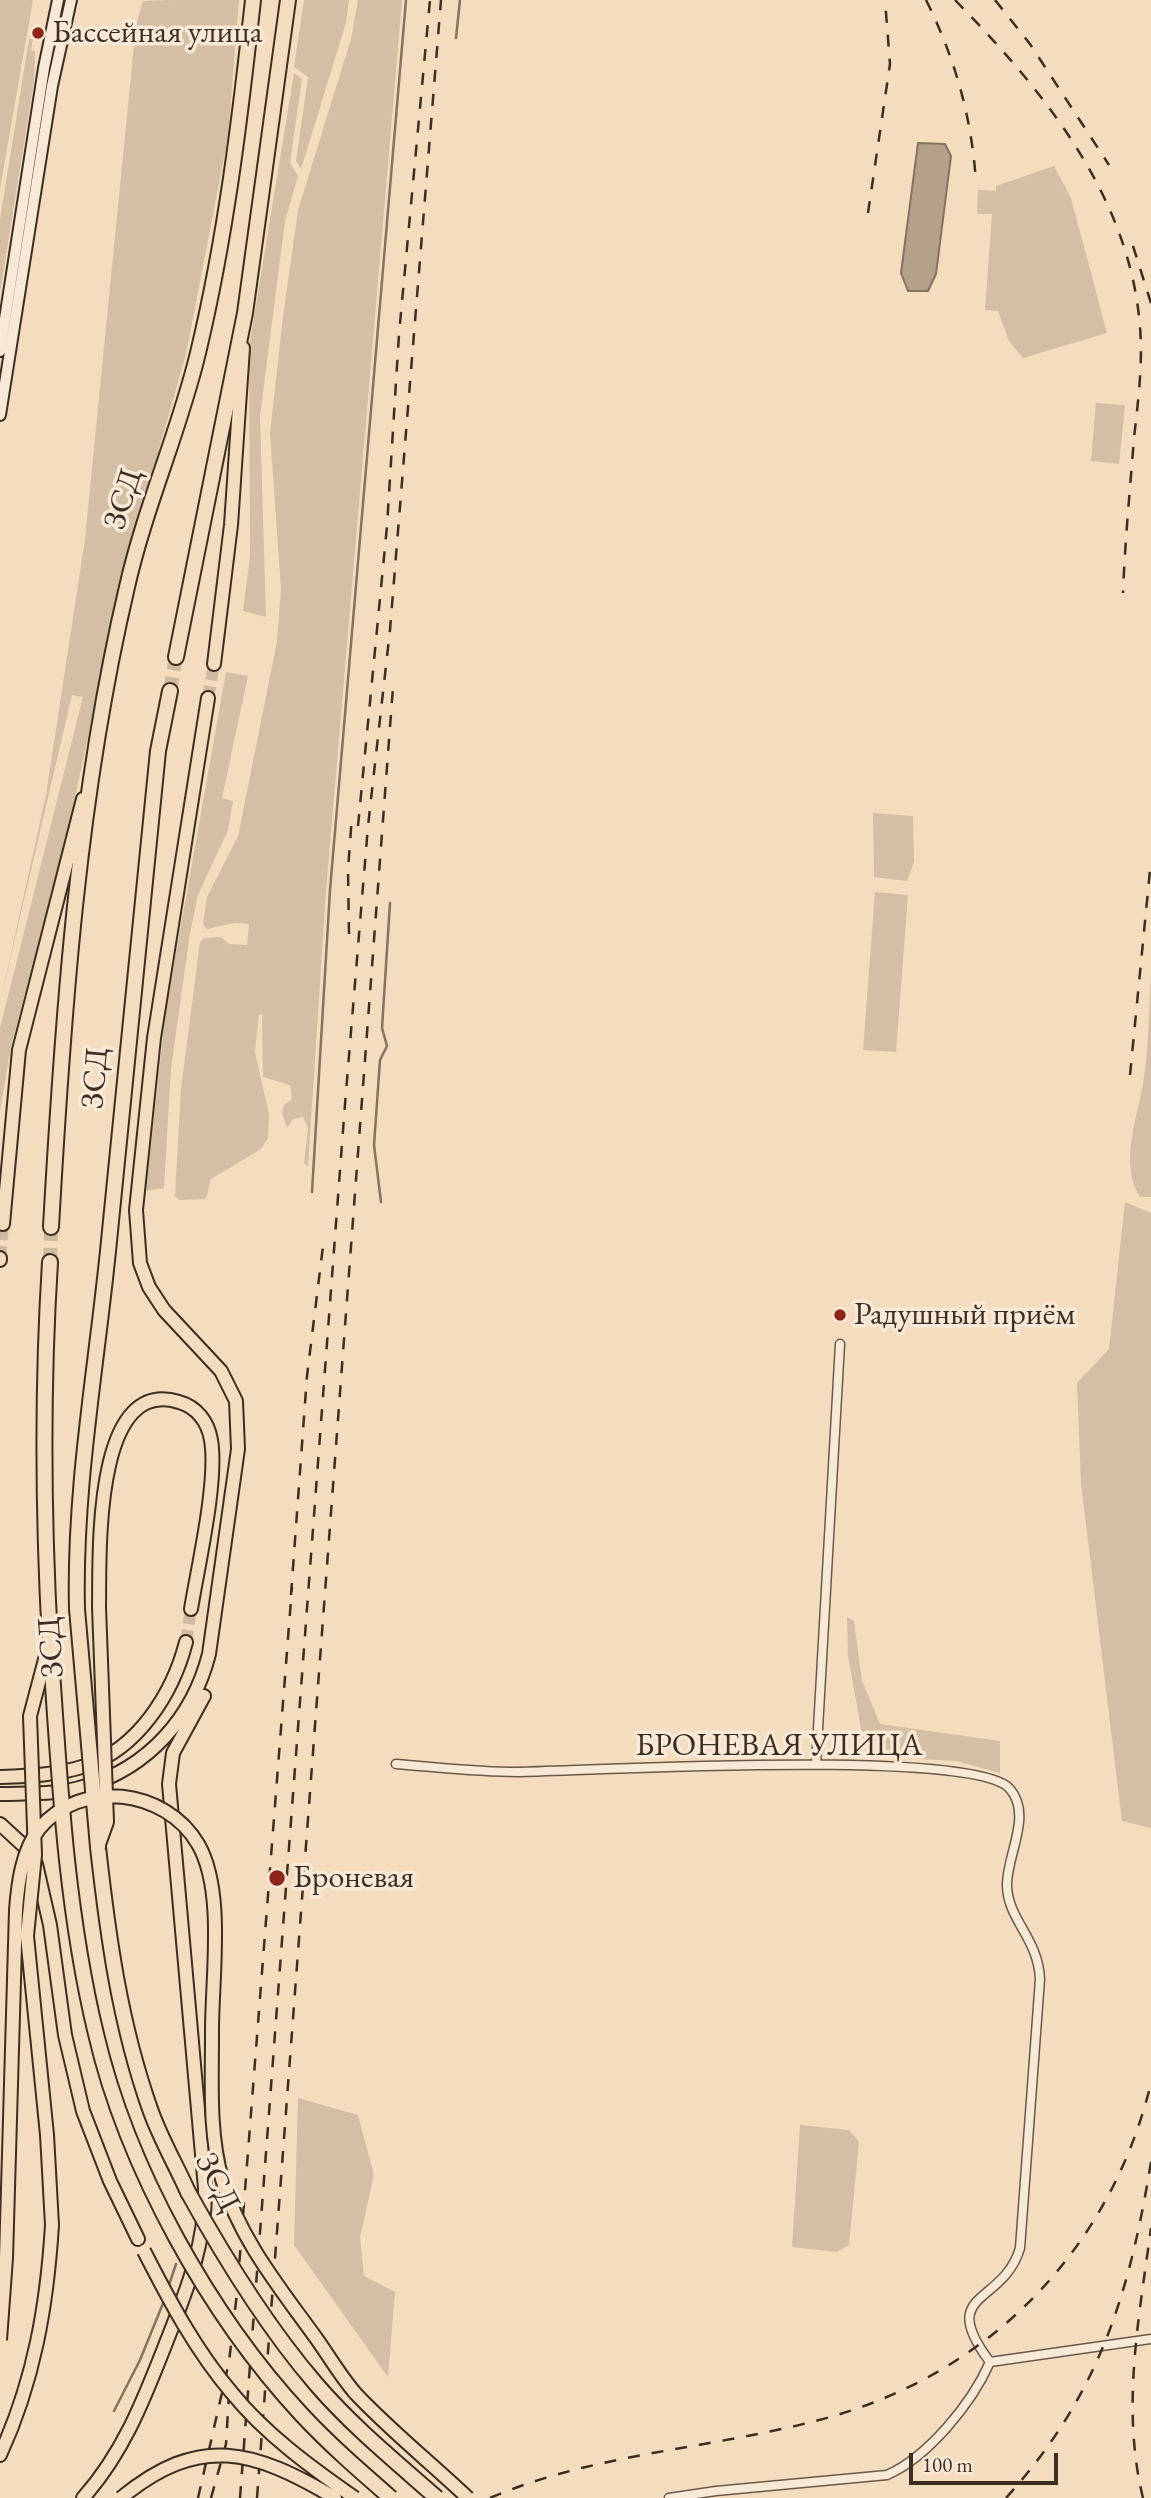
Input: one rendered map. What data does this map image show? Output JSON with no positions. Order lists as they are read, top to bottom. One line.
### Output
{"streets":{"highway":["ЗСД"],"street":["БРОНЕВАЯ УЛИЦА"]},"places":["Бассейная улица","Радушный приём","Броневая"],"scale_bar":"100 m"}
